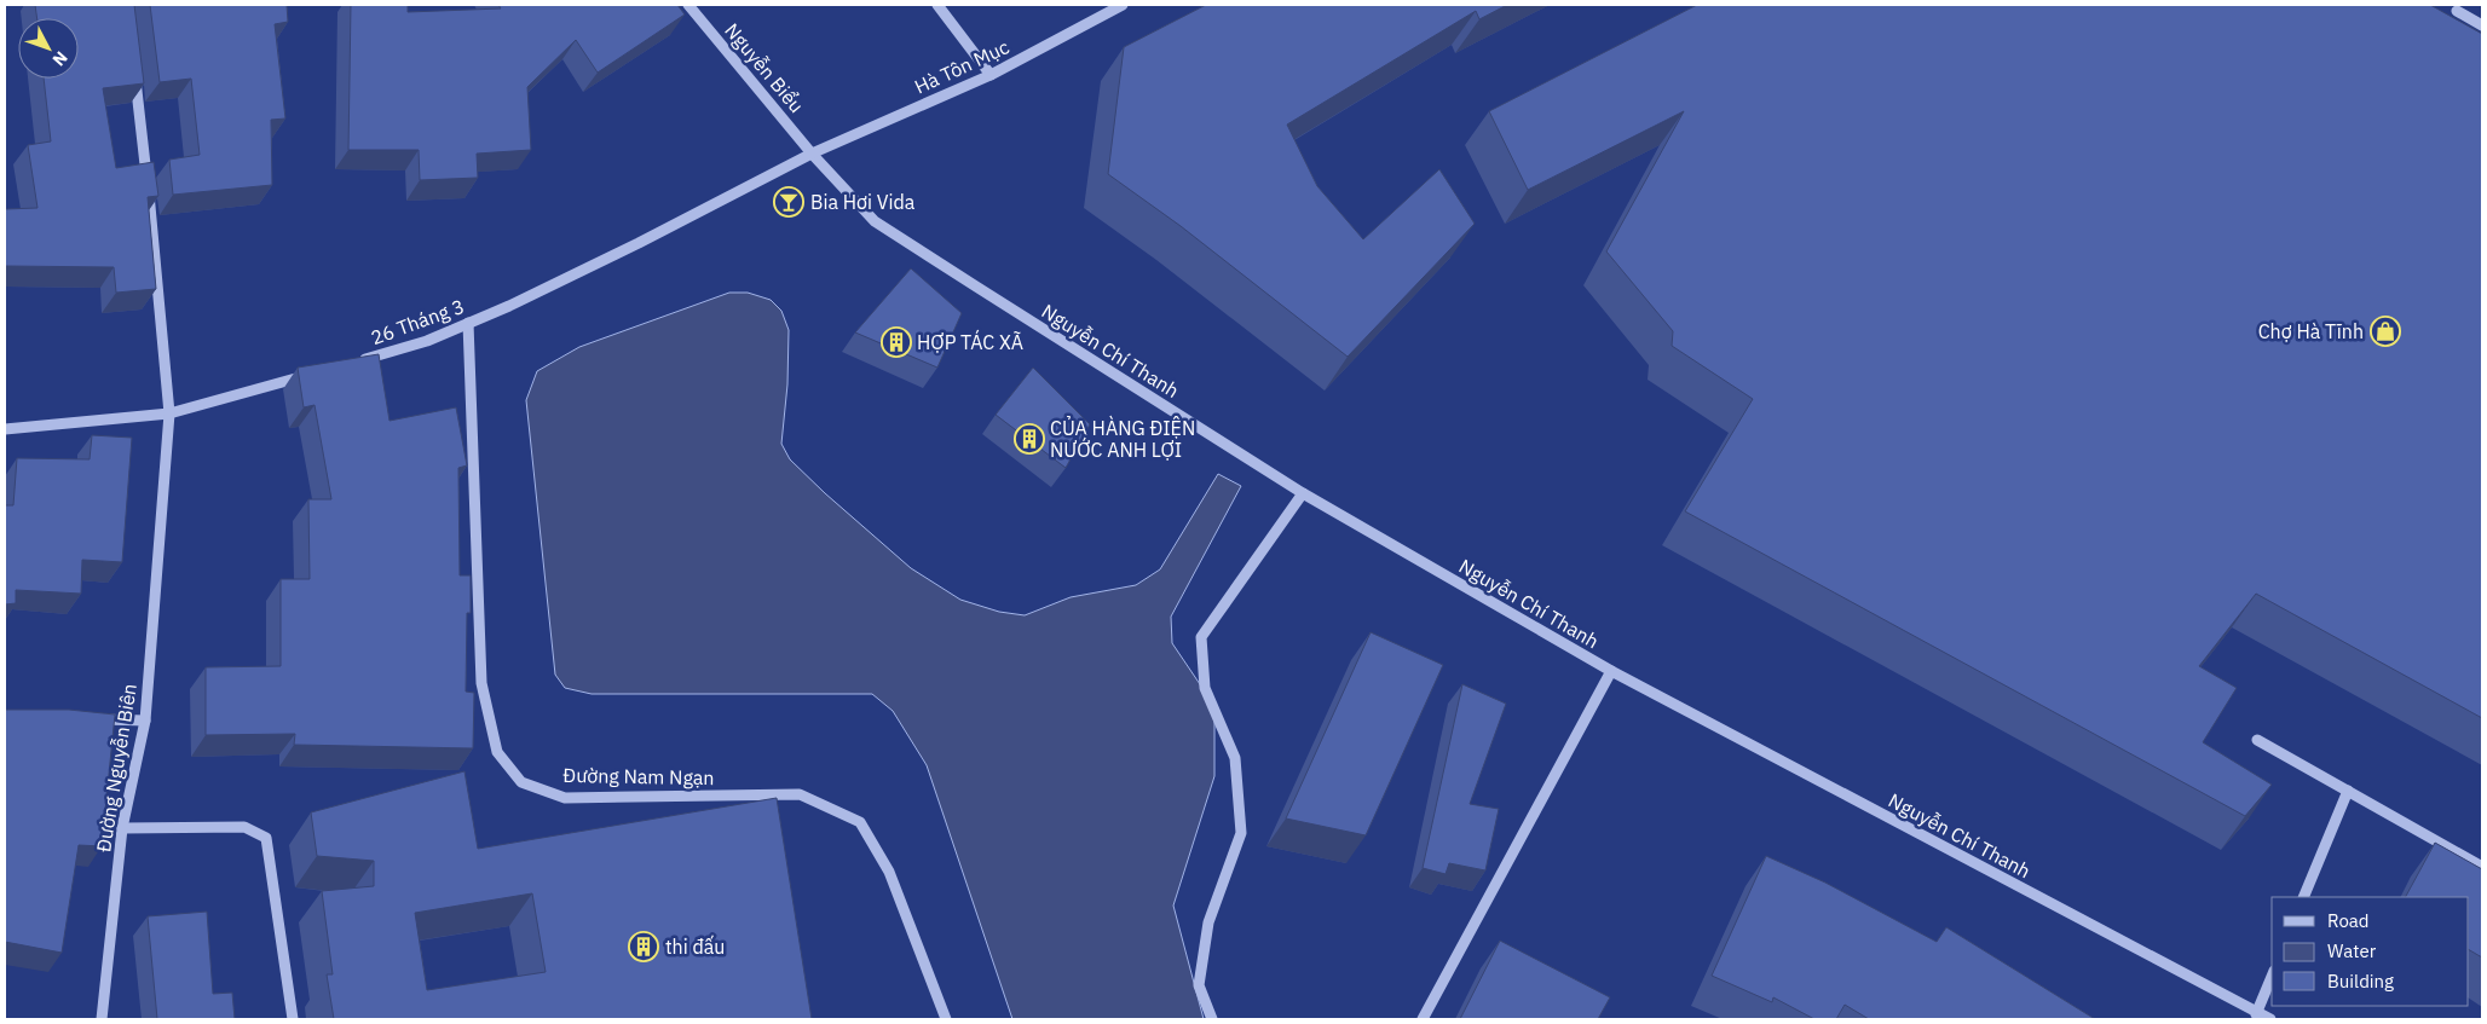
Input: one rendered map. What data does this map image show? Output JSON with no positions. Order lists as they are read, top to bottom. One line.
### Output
{"streets":{"street":["Hà Tôn Mục","Nguyễn Biểu","26 Tháng 3","Nguyễn Chí Thanh","Đường Nguyễn Biên","Đường Nam Ngạn"]},"crossings":[["Hà Tôn Mục","Nguyễn Biểu"],["Hà Tôn Mục","26 Tháng 3"],["Hà Tôn Mục","Nguyễn Chí Thanh"],["Nguyễn Biểu","26 Tháng 3"],["Nguyễn Biểu","Nguyễn Chí Thanh"],["26 Tháng 3","Nguyễn Chí Thanh"],["26 Tháng 3","Đường Nam Ngạn"]],"places":{"bar":["Bia Hơi Vida"],"shop":["Chợ Hà Tĩnh"],"building":["HỢP TÁC XÃ","CỦA HÀNG ĐIỆN NƯỚC ANH LỢI","thi đấu"]},"legend":["Road","Water","Building"],"north":"bottom right"}
